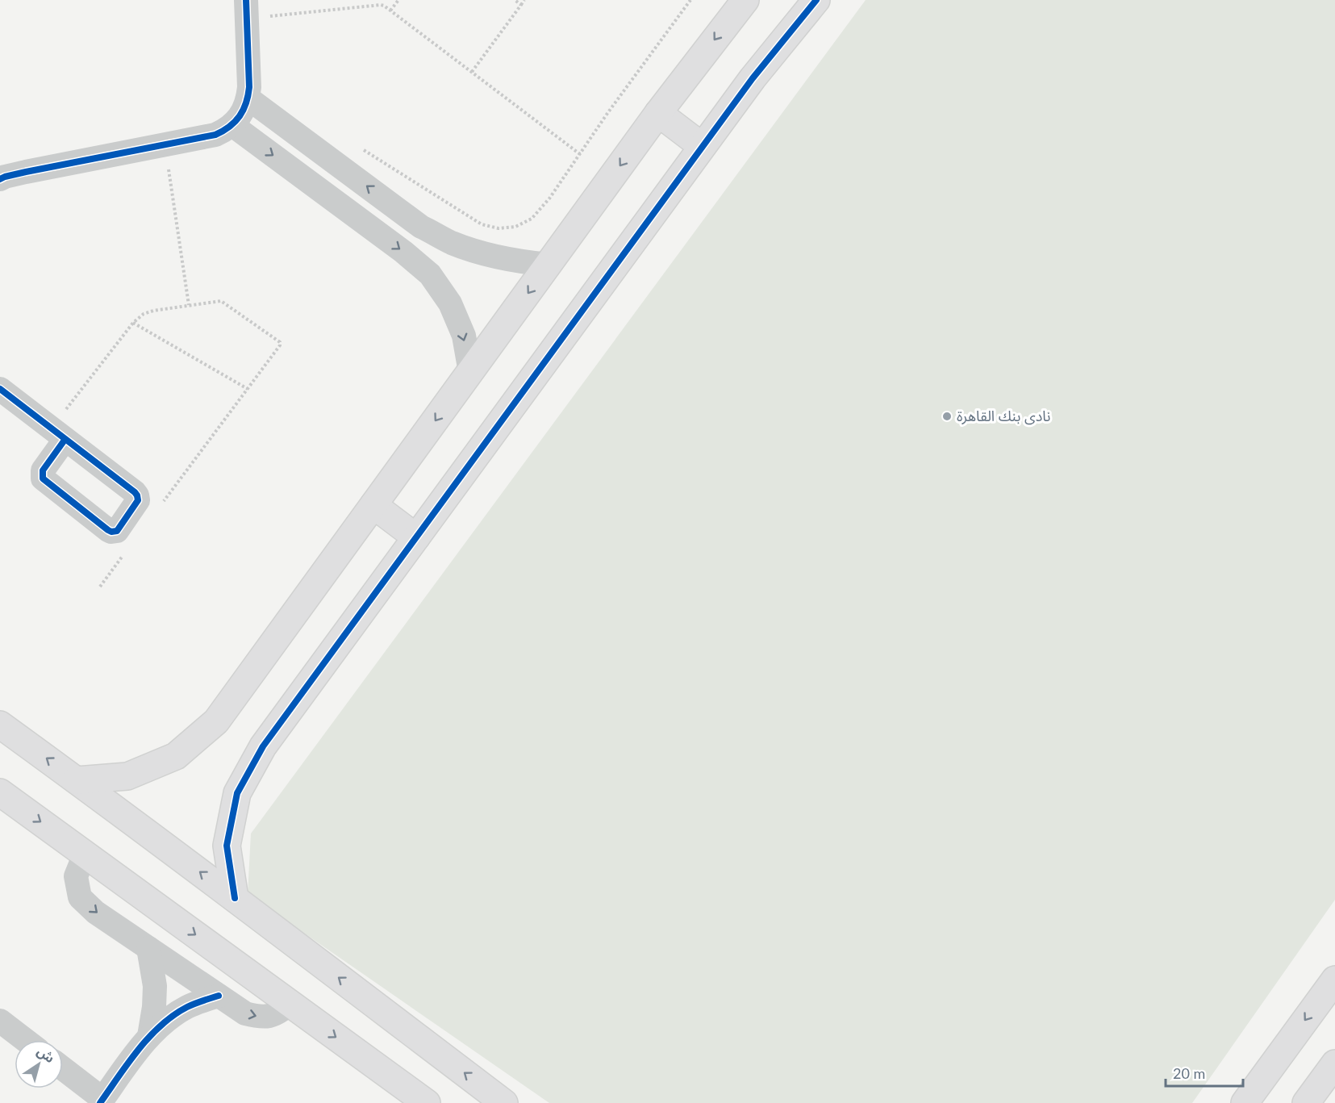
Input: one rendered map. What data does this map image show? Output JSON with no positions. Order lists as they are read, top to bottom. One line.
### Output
{"places":["نادى بنك القاهرة"],"scale_bar":"20 m","north":"top right"}
